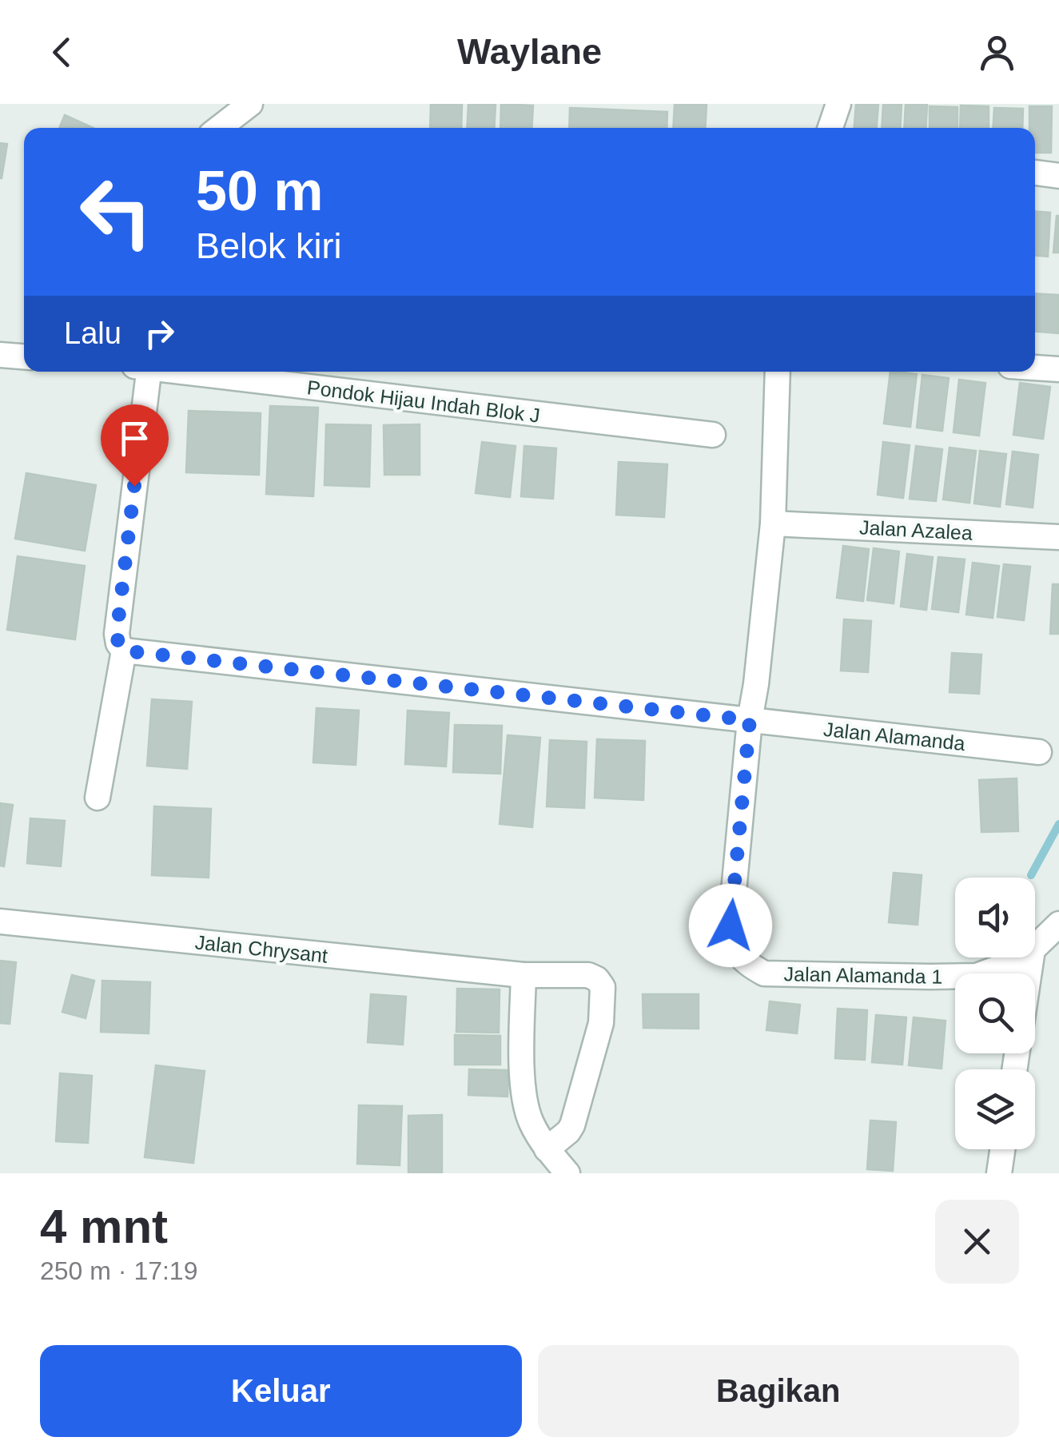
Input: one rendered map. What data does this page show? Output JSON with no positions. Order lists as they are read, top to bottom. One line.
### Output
{"streets":{"street":["Pondok Hijau Indah Blok J","Jalan Azalea","Jalan Alamanda","Jalan Chrysant","Jalan Alamanda 1"]},"crossings":[["Jalan Azalea","Jalan Alamanda 1"],["Jalan Alamanda","Jalan Alamanda 1"]],"page":{"header":"Waylane","turn":["50 m","Belok kiri"],"then":"Lalu","heading":["4 mnt","250 m · 17:19"],"buttons":["Keluar","Bagikan"]}}
